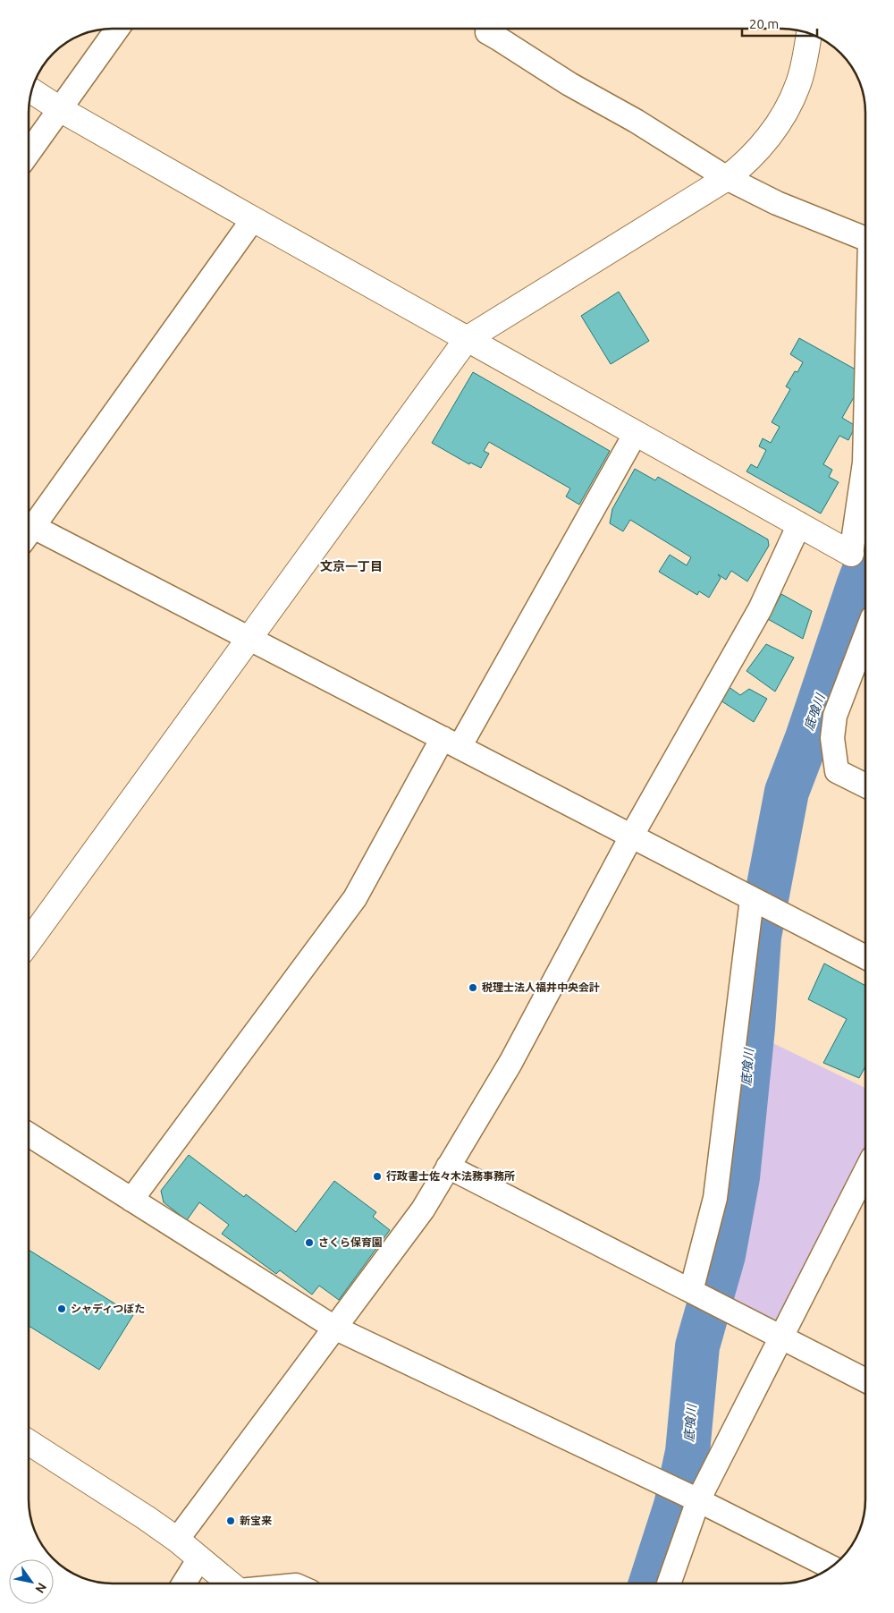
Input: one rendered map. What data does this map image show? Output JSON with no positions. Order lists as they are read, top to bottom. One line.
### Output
{"districts":["文京一丁目"],"water":["底喰川"],"places":["税理士法人福井中央会計","行政書士佐々木法務事務所","さくら保育園","シャディつぼた","新宝来"],"scale_bar":"20 m","north":"bottom right"}
